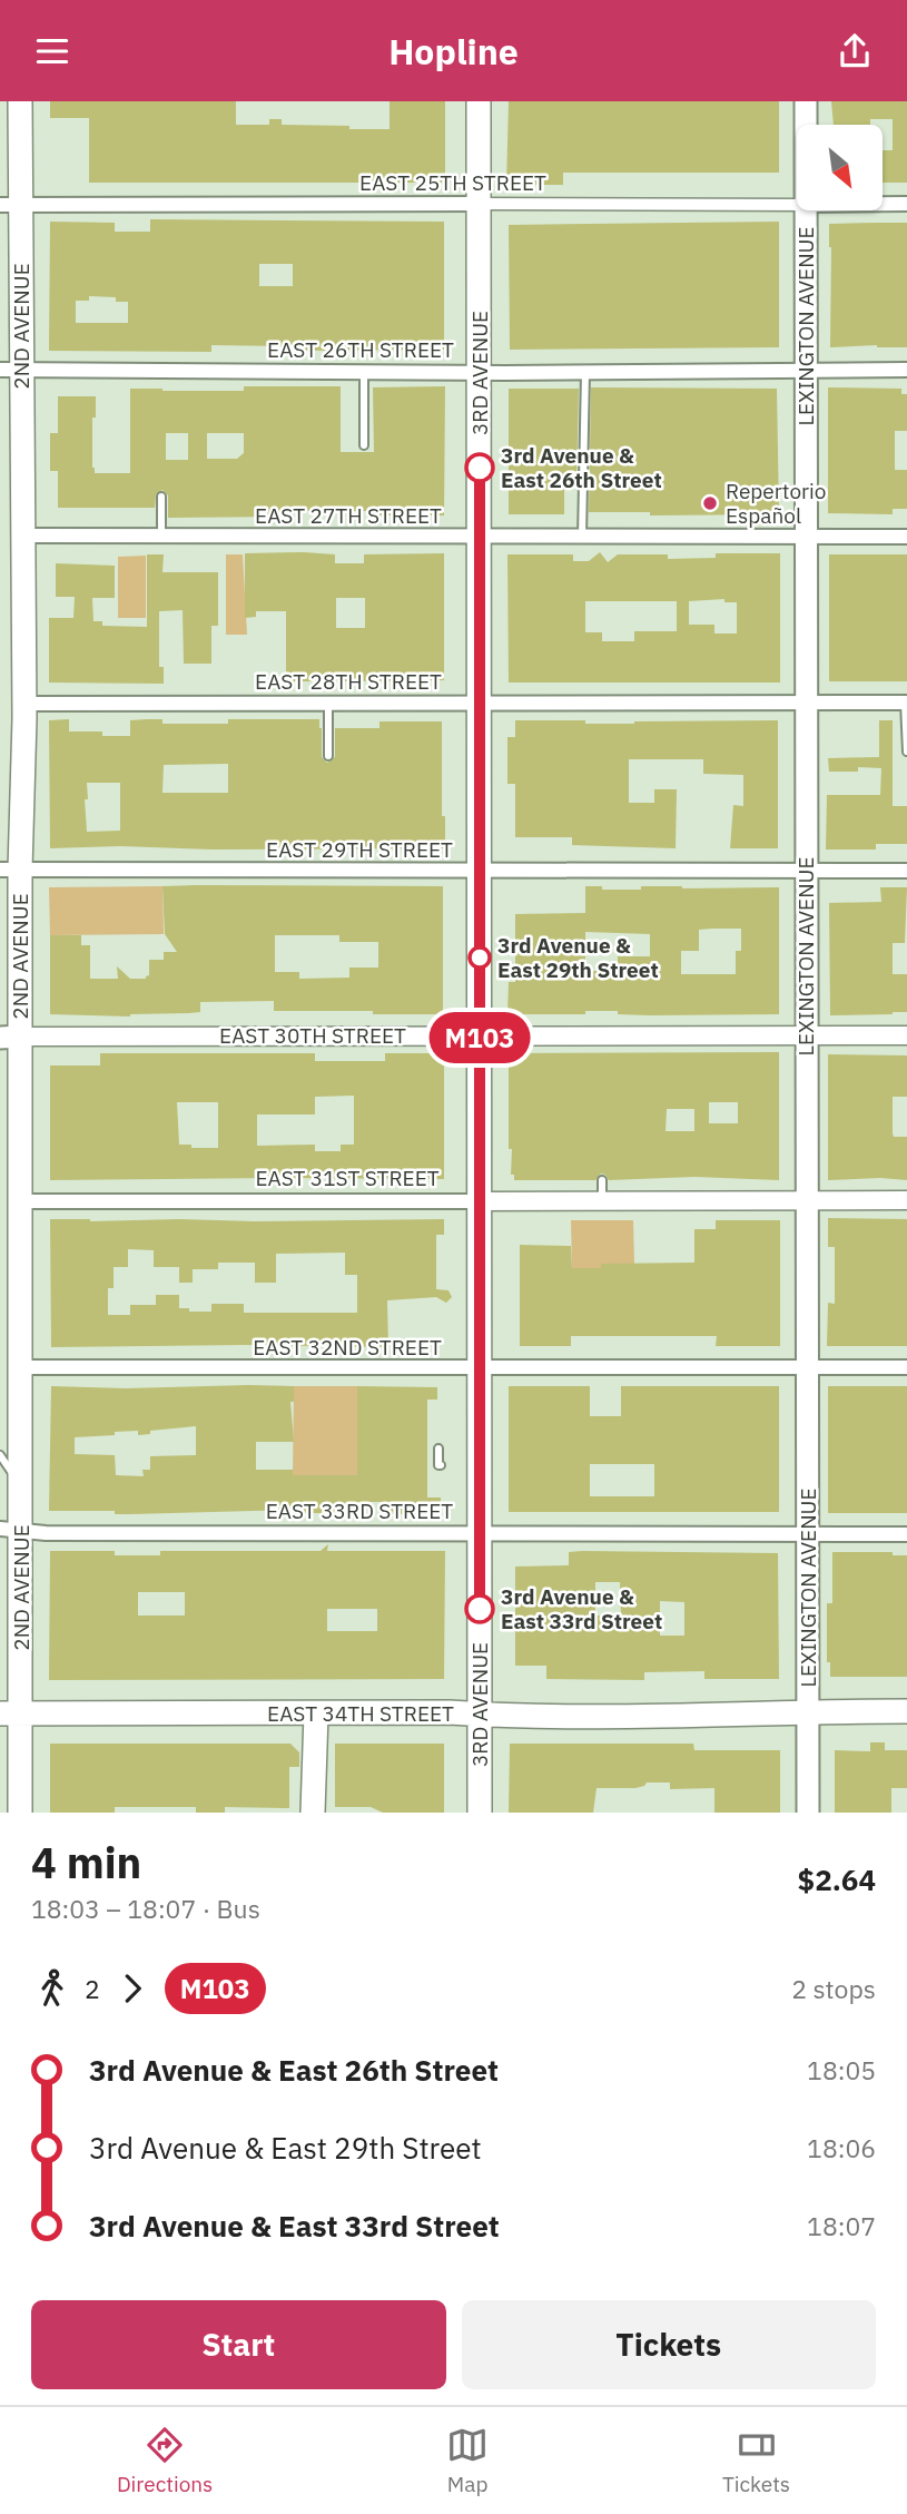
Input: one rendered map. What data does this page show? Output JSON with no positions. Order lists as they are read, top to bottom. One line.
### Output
{"streets":{"main road":["2ND AVENUE","LEXINGTON AVENUE","3RD AVENUE","EAST 34TH STREET"],"street":["EAST 25TH STREET","EAST 26TH STREET","EAST 27TH STREET","EAST 28TH STREET","EAST 29TH STREET","EAST 30TH STREET","EAST 31ST STREET","EAST 32ND STREET","EAST 33RD STREET"]},"crossings":[["EAST 25TH STREET","2ND AVENUE"],["EAST 25TH STREET","3RD AVENUE"],["2ND AVENUE","EAST 26TH STREET"],["2ND AVENUE","EAST 27TH STREET"],["2ND AVENUE","EAST 28TH STREET"],["2ND AVENUE","EAST 29TH STREET"],["2ND AVENUE","EAST 30TH STREET"],["2ND AVENUE","EAST 31ST STREET"],["2ND AVENUE","EAST 32ND STREET"],["2ND AVENUE","EAST 33RD STREET"],["2ND AVENUE","EAST 34TH STREET"],["LEXINGTON AVENUE","EAST 26TH STREET"],["LEXINGTON AVENUE","EAST 27TH STREET"],["LEXINGTON AVENUE","EAST 28TH STREET"],["LEXINGTON AVENUE","EAST 29TH STREET"],["LEXINGTON AVENUE","EAST 30TH STREET"],["LEXINGTON AVENUE","EAST 31ST STREET"],["LEXINGTON AVENUE","EAST 32ND STREET"],["LEXINGTON AVENUE","EAST 33RD STREET"],["LEXINGTON AVENUE","EAST 34TH STREET"],["EAST 26TH STREET","3RD AVENUE"],["3RD AVENUE","EAST 27TH STREET"],["3RD AVENUE","EAST 28TH STREET"],["3RD AVENUE","EAST 29TH STREET"],["3RD AVENUE","EAST 30TH STREET"],["3RD AVENUE","EAST 31ST STREET"],["3RD AVENUE","EAST 32ND STREET"],["3RD AVENUE","EAST 33RD STREET"],["3RD AVENUE","EAST 34TH STREET"]],"places":["3rd Avenue & East 26th Street","Repertorio Español","3rd Avenue & East 29th Street","3rd Avenue & East 33rd Street"],"lines":["bus line M103"],"north":"bottom right","page":{"header":"Hopline","on_map":"M103","heading":["4 min","18:03 – 18:07 · Bus","$2.64"],"legs":["2","M103","2 stops"],"list":[{"name":"3rd Avenue & East 26th Street","value":"18:05"},{"name":"3rd Avenue & East 29th Street","value":"18:06"},{"name":"3rd Avenue & East 33rd Street","value":"18:07"}],"buttons":["Start","Tickets"],"tabs":["Directions","Map","Tickets"]}}
